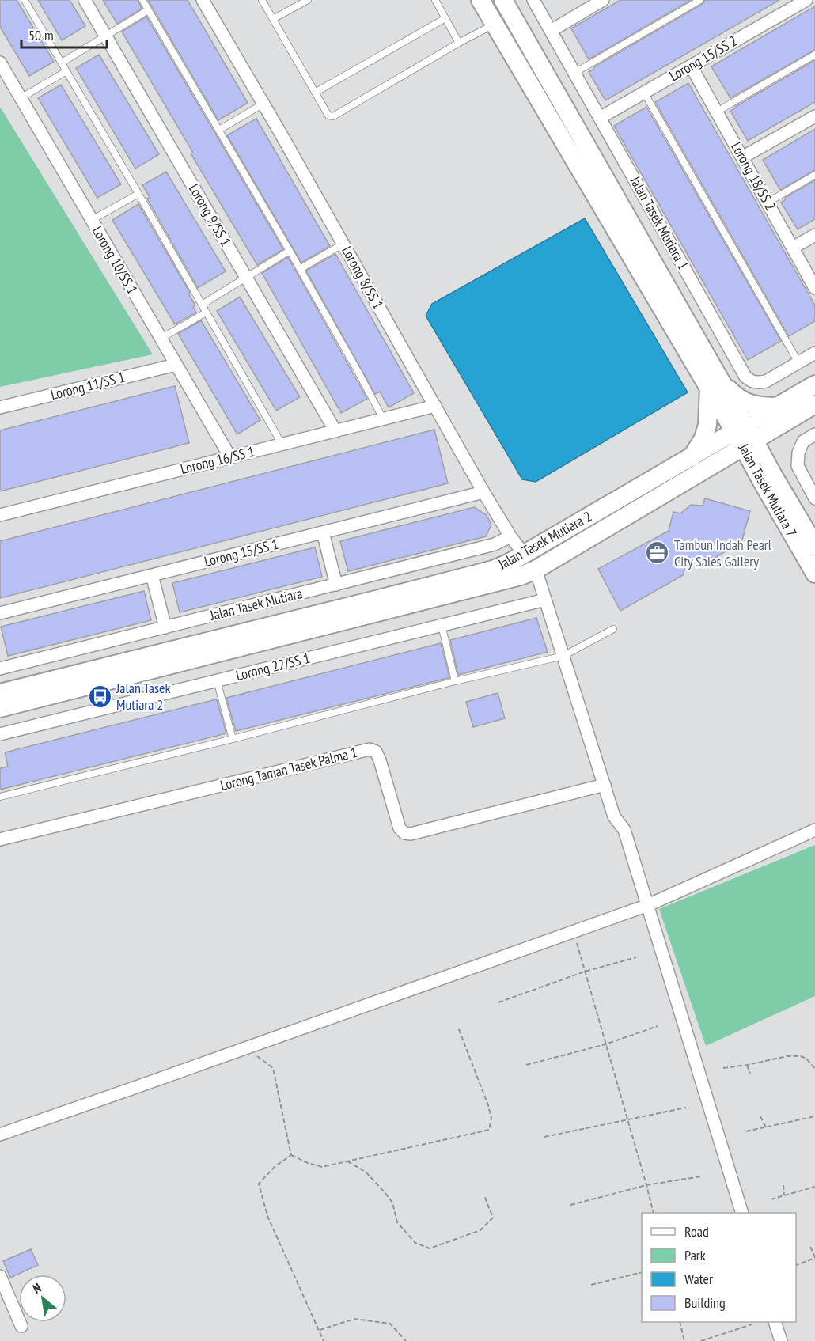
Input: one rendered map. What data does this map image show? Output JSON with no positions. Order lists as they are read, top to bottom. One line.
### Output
{"streets":{"street":["Lorong 15/SS 2","Lorong 18/SS 2","Lorong 9/SS 1","Jalan Tasek Mutiara 1","Lorong 10/SS 1","Lorong 8/SS 1","Lorong 11/SS 1","Lorong 16/SS 1","Jalan Tasek Mutiara 7","Jalan Tasek Mutiara 2","Lorong 15/SS 1","Jalan Tasek Mutiara","Lorong 22/SS 1","Lorong Taman Tasek Palma 1"]},"crossings":[["Lorong 15/SS 2","Lorong 18/SS 2"],["Lorong 15/SS 2","Jalan Tasek Mutiara 1"],["Lorong 9/SS 1","Lorong 16/SS 1"],["Jalan Tasek Mutiara 1","Jalan Tasek Mutiara 7"],["Jalan Tasek Mutiara 1","Jalan Tasek Mutiara 2"],["Lorong 10/SS 1","Lorong 11/SS 1"],["Lorong 10/SS 1","Lorong 16/SS 1"],["Lorong 8/SS 1","Lorong 16/SS 1"],["Lorong 8/SS 1","Jalan Tasek Mutiara 2"],["Lorong 8/SS 1","Lorong 15/SS 1"],["Lorong 8/SS 1","Jalan Tasek Mutiara"],["Jalan Tasek Mutiara 7","Jalan Tasek Mutiara 2"]],"places":{"office":["Tambun Indah Pearl City Sales Gallery"],"bus stop":["Jalan Tasek Mutiara 2"]},"legend":["Road","Park","Water","Building"],"scale_bar":"50 m","north":"top left"}
